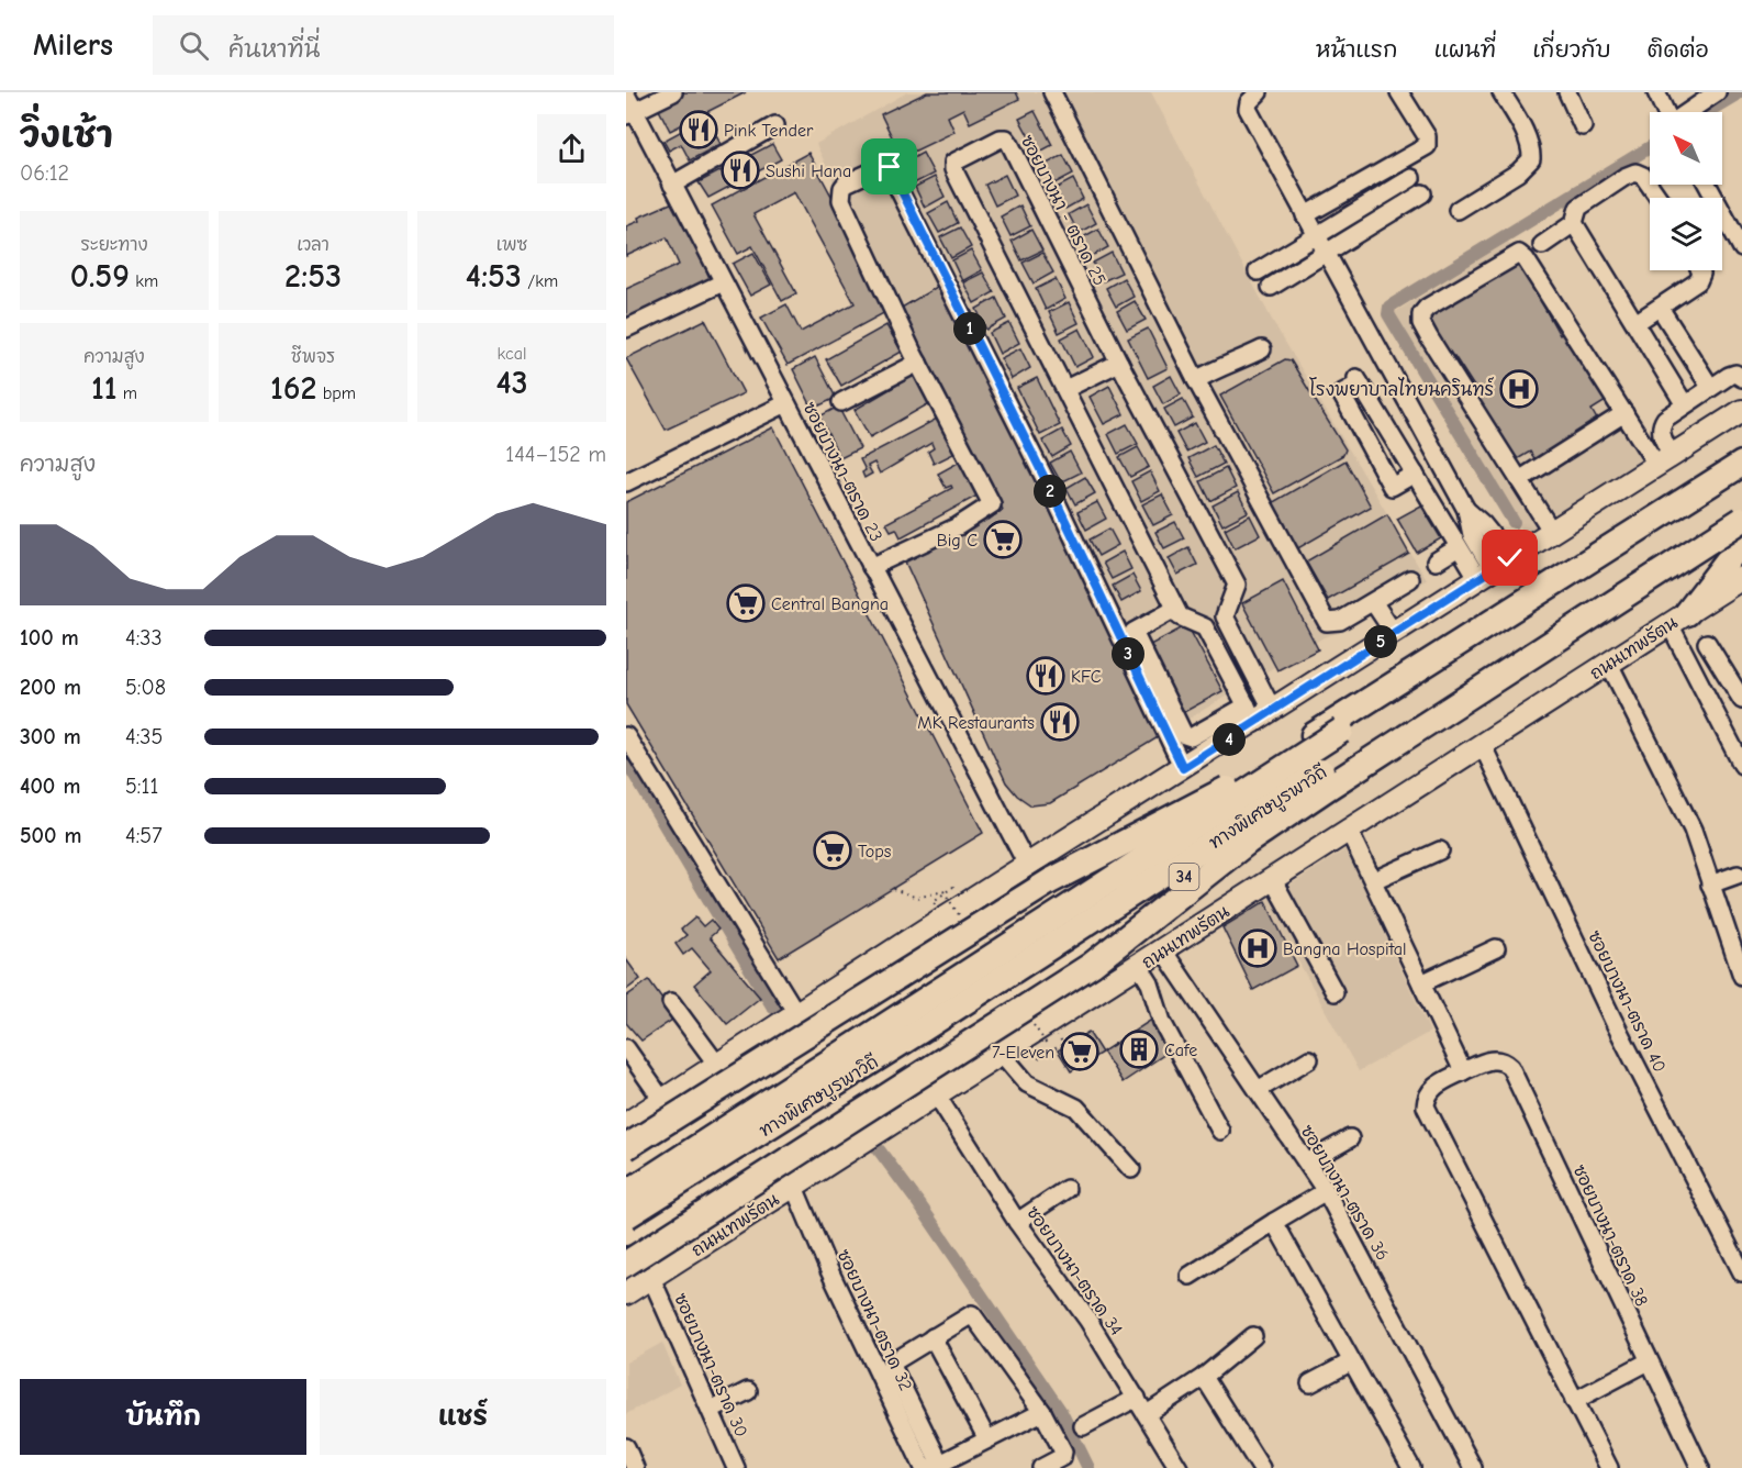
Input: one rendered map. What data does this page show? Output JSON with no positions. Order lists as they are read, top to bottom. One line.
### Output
{"streets":{"highway":["ทางพิเศษบูรพาวิถี","34"],"main road":["ถนนเทพรัตน"],"street":["ซอยบางนา - ตราด 25","ซอยบางนา-ตราด 23","ซอยบางนา-ตราด 40","ซอยบางนา-ตราด 36","ซอยบางนา-ตราด 38","ซอยบางนา-ตราด 34","ซอยบางนา-ตราด 32","ซอยบางนา-ตราด 30"]},"crossings":[["ถนนเทพรัตน","ซอยบางนา-ตราด 40"],["ถนนเทพรัตน","ซอยบางนา-ตราด 36"],["ถนนเทพรัตน","ซอยบางนา-ตราด 34"],["ถนนเทพรัตน","ซอยบางนา-ตราด 32"],["ถนนเทพรัตน","ซอยบางนา-ตราด 30"]],"places":{"restaurant":["Pink Tender","Sushi Hana","KFC","MK Restaurants"],"hospital":["โรงพยาบาลไทยนครินทร์","Bangna Hospital"],"supermarket":["Big C","Central Bangna","Tops","7-Eleven"],"building":["Cafe"]},"north":"top left","page":{"header":"Milers","search":"ค้นหาที่นี่","nav":["หน้าแรก","แผนที่","เกี่ยวกับ","ติดต่อ"],"heading":["วิ่งเช้า","06:12"],"stats":[["ระยะทาง","0.59 km"],["เวลา","2:53"],["เพซ","4:53 /km"],["ความสูง","11 m"],["ชีพจร","162 bpm"],["kcal","43"]],"pins":["1","2","5","3","4"],"chart":["ความสูง","144–152 m"],"list":[{"name":"100 m","note":"4:33"},{"name":"200 m","note":"5:08"},{"name":"300 m","note":"4:35"},{"name":"400 m","note":"5:11"},{"name":"500 m","note":"4:57"}],"buttons":["บันทึก","แชร์"]}}
